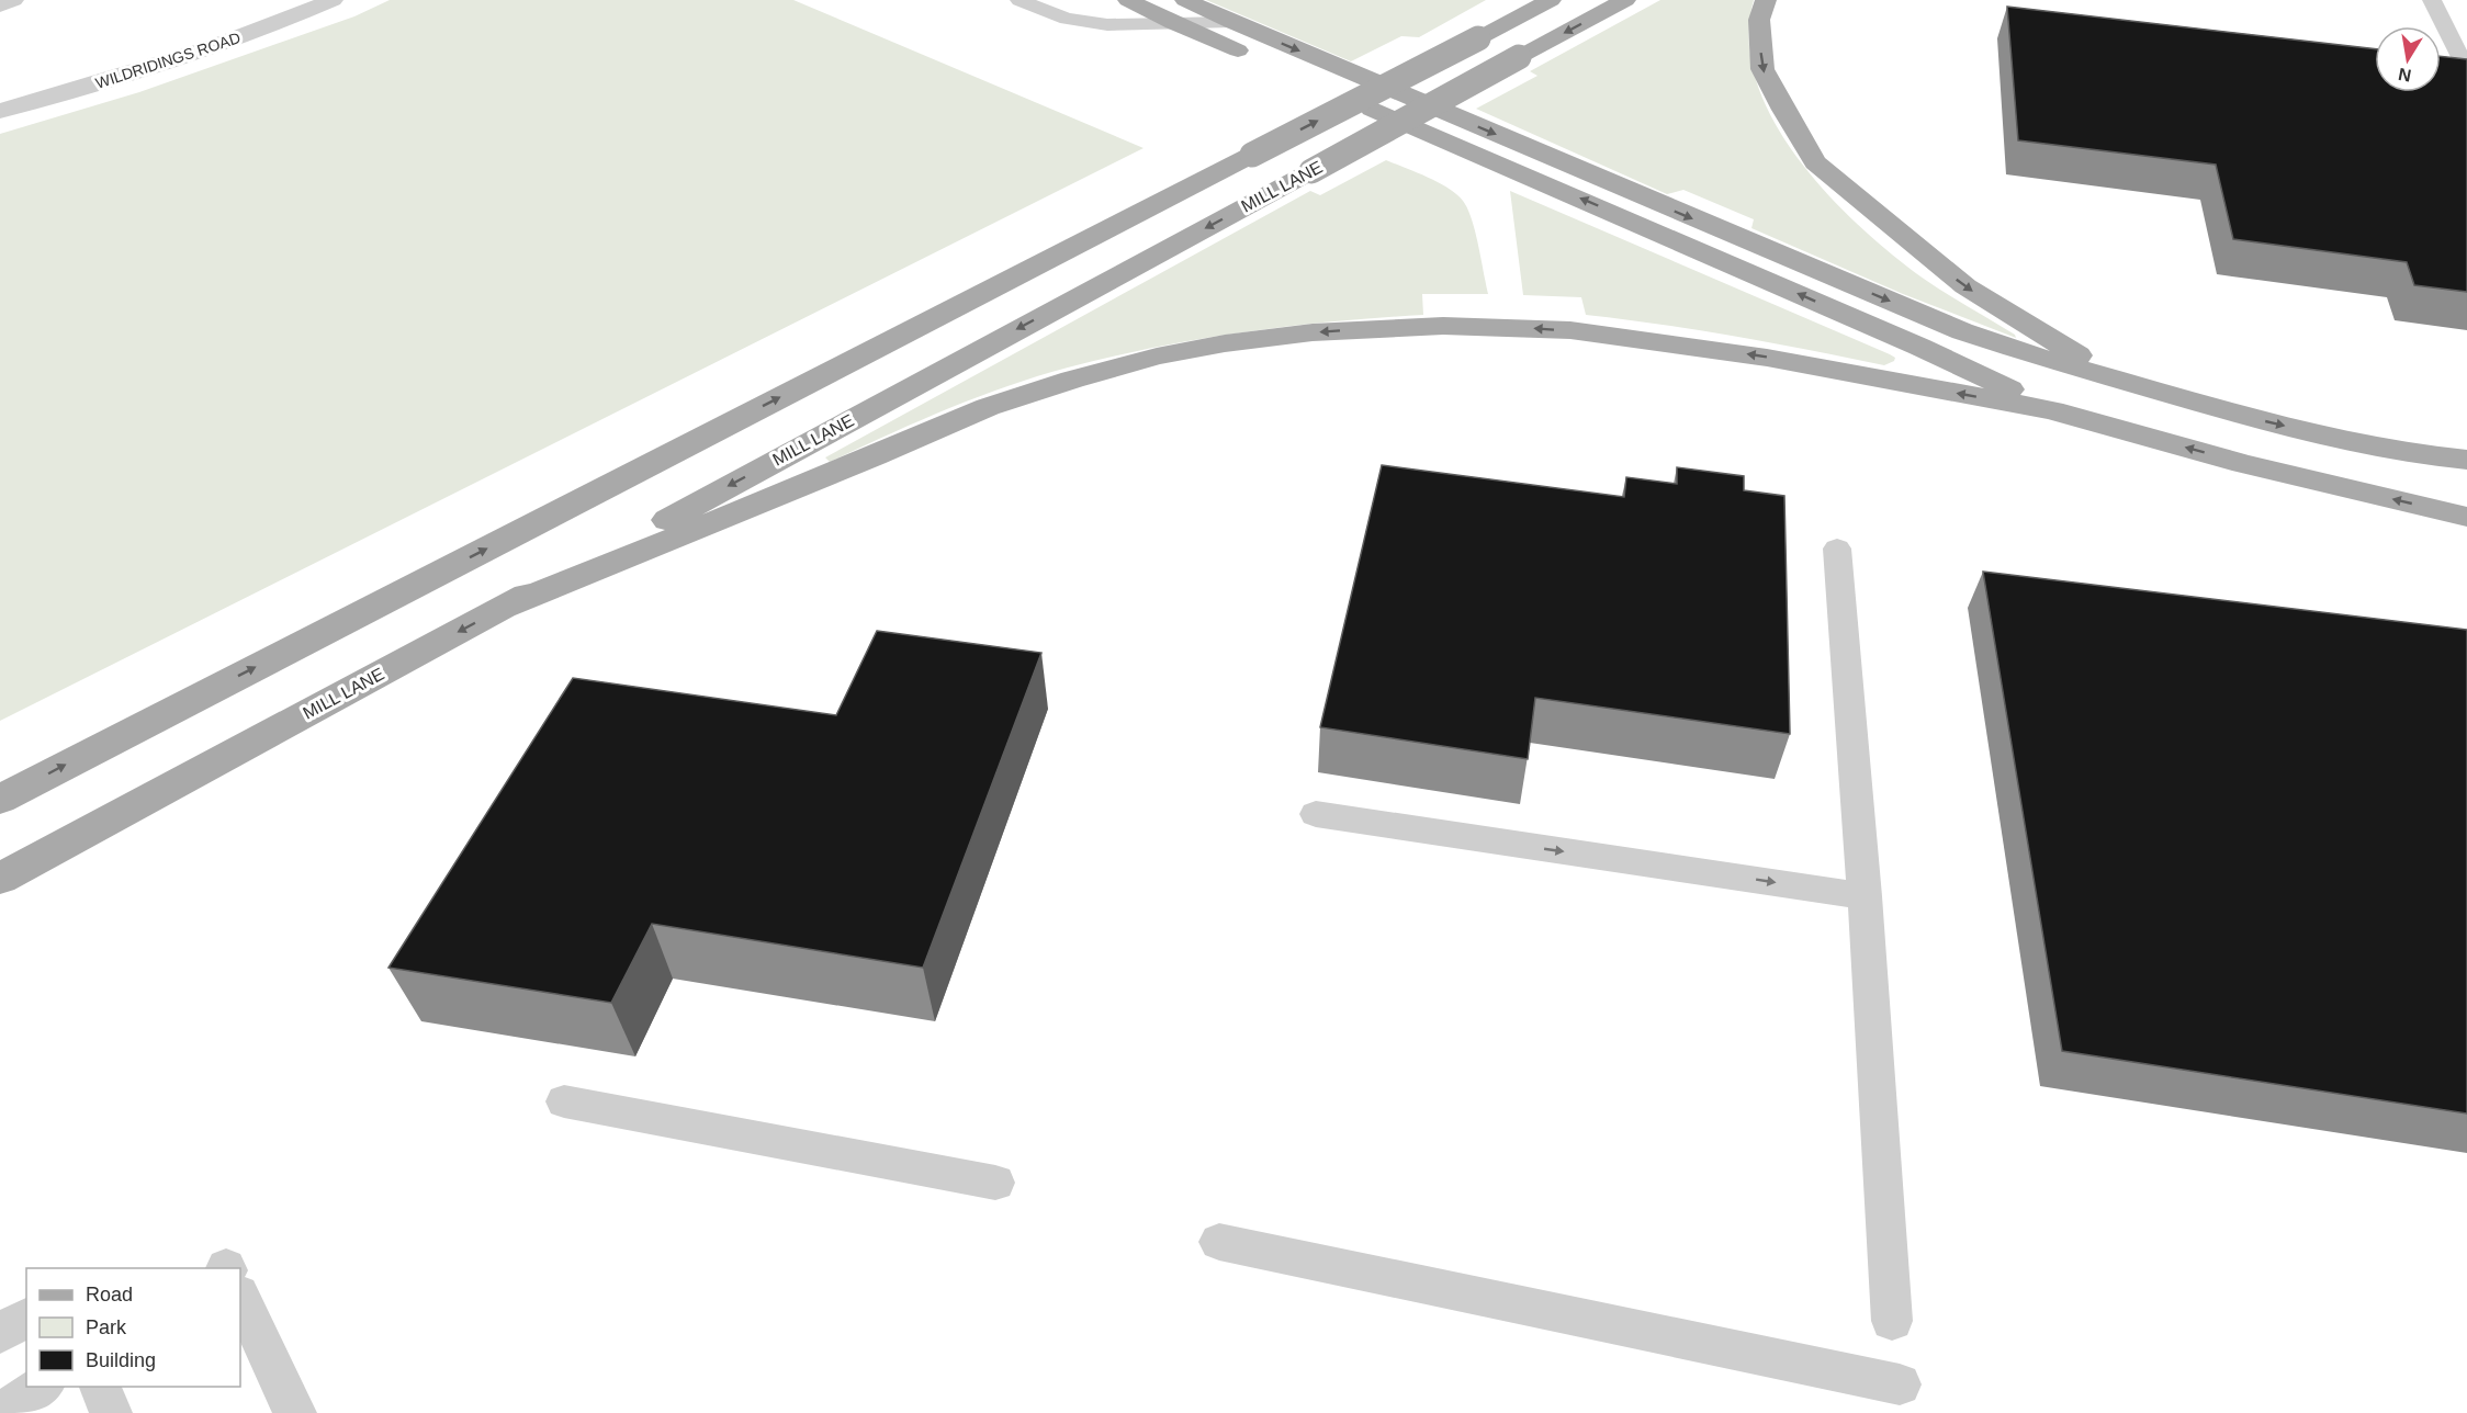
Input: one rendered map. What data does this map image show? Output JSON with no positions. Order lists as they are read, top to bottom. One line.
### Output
{"streets":{"main road":["MILL LANE"],"street":["WILDRIDINGS ROAD"]},"legend":["Road","Park","Building"],"north":"bottom"}
